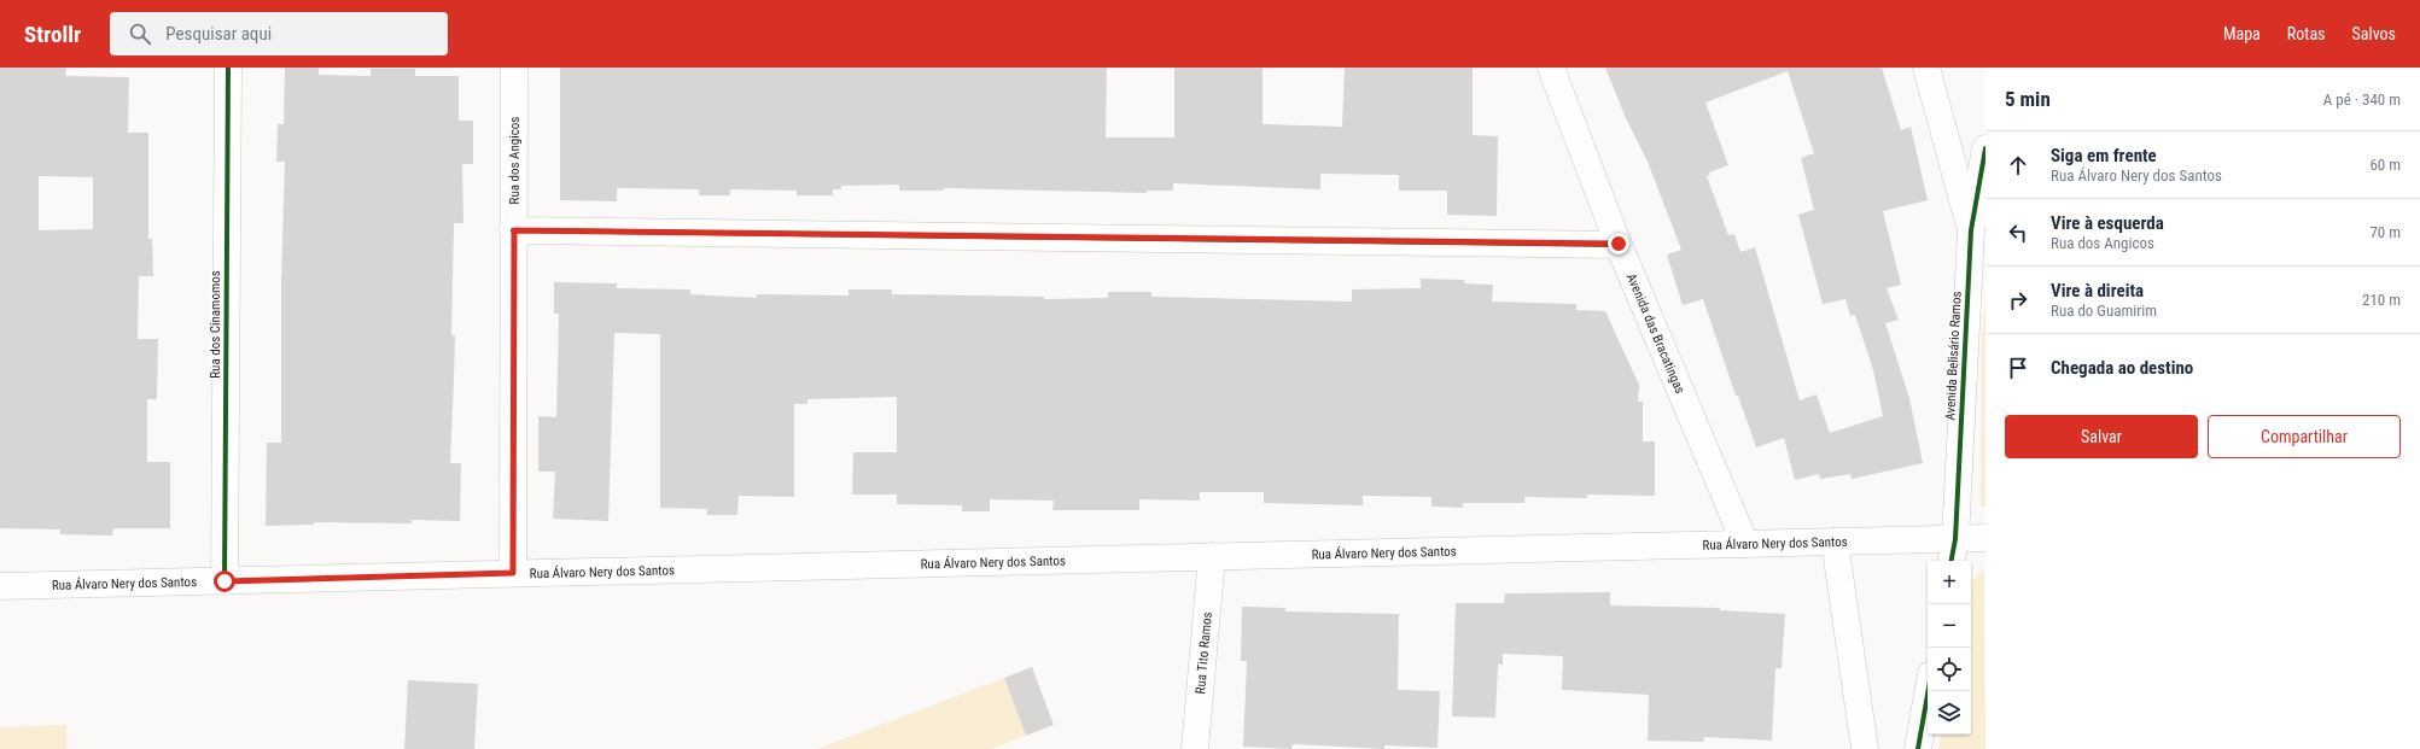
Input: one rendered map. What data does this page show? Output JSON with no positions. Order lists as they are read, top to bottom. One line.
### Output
{"streets":{"street":["Rua dos Angicos","Rua dos Cinamomos","Avenida das Bracatingas","Avenida Belisário Ramos","Rua Álvaro Nery dos Santos","Rua Tito Ramos"]},"crossings":[["Rua dos Angicos","Rua Álvaro Nery dos Santos"],["Rua dos Cinamomos","Rua Álvaro Nery dos Santos"],["Avenida das Bracatingas","Rua Álvaro Nery dos Santos"],["Avenida Belisário Ramos","Rua Álvaro Nery dos Santos"],["Rua Álvaro Nery dos Santos","Rua Tito Ramos"]],"page":{"header":"Strollr","search":"Pesquisar aqui","nav":["Mapa","Rotas","Salvos"],"heading":["5 min","A pé · 340 m"],"list":[["Siga em frente","Rua Álvaro Nery dos Santos","60 m"],["Vire à esquerda","Rua dos Angicos","70 m"],["Vire à direita","Rua do Guamirim","210 m"],"Chegada ao destino"],"buttons":["Salvar","Compartilhar"],"map_buttons":["+","−"]}}
